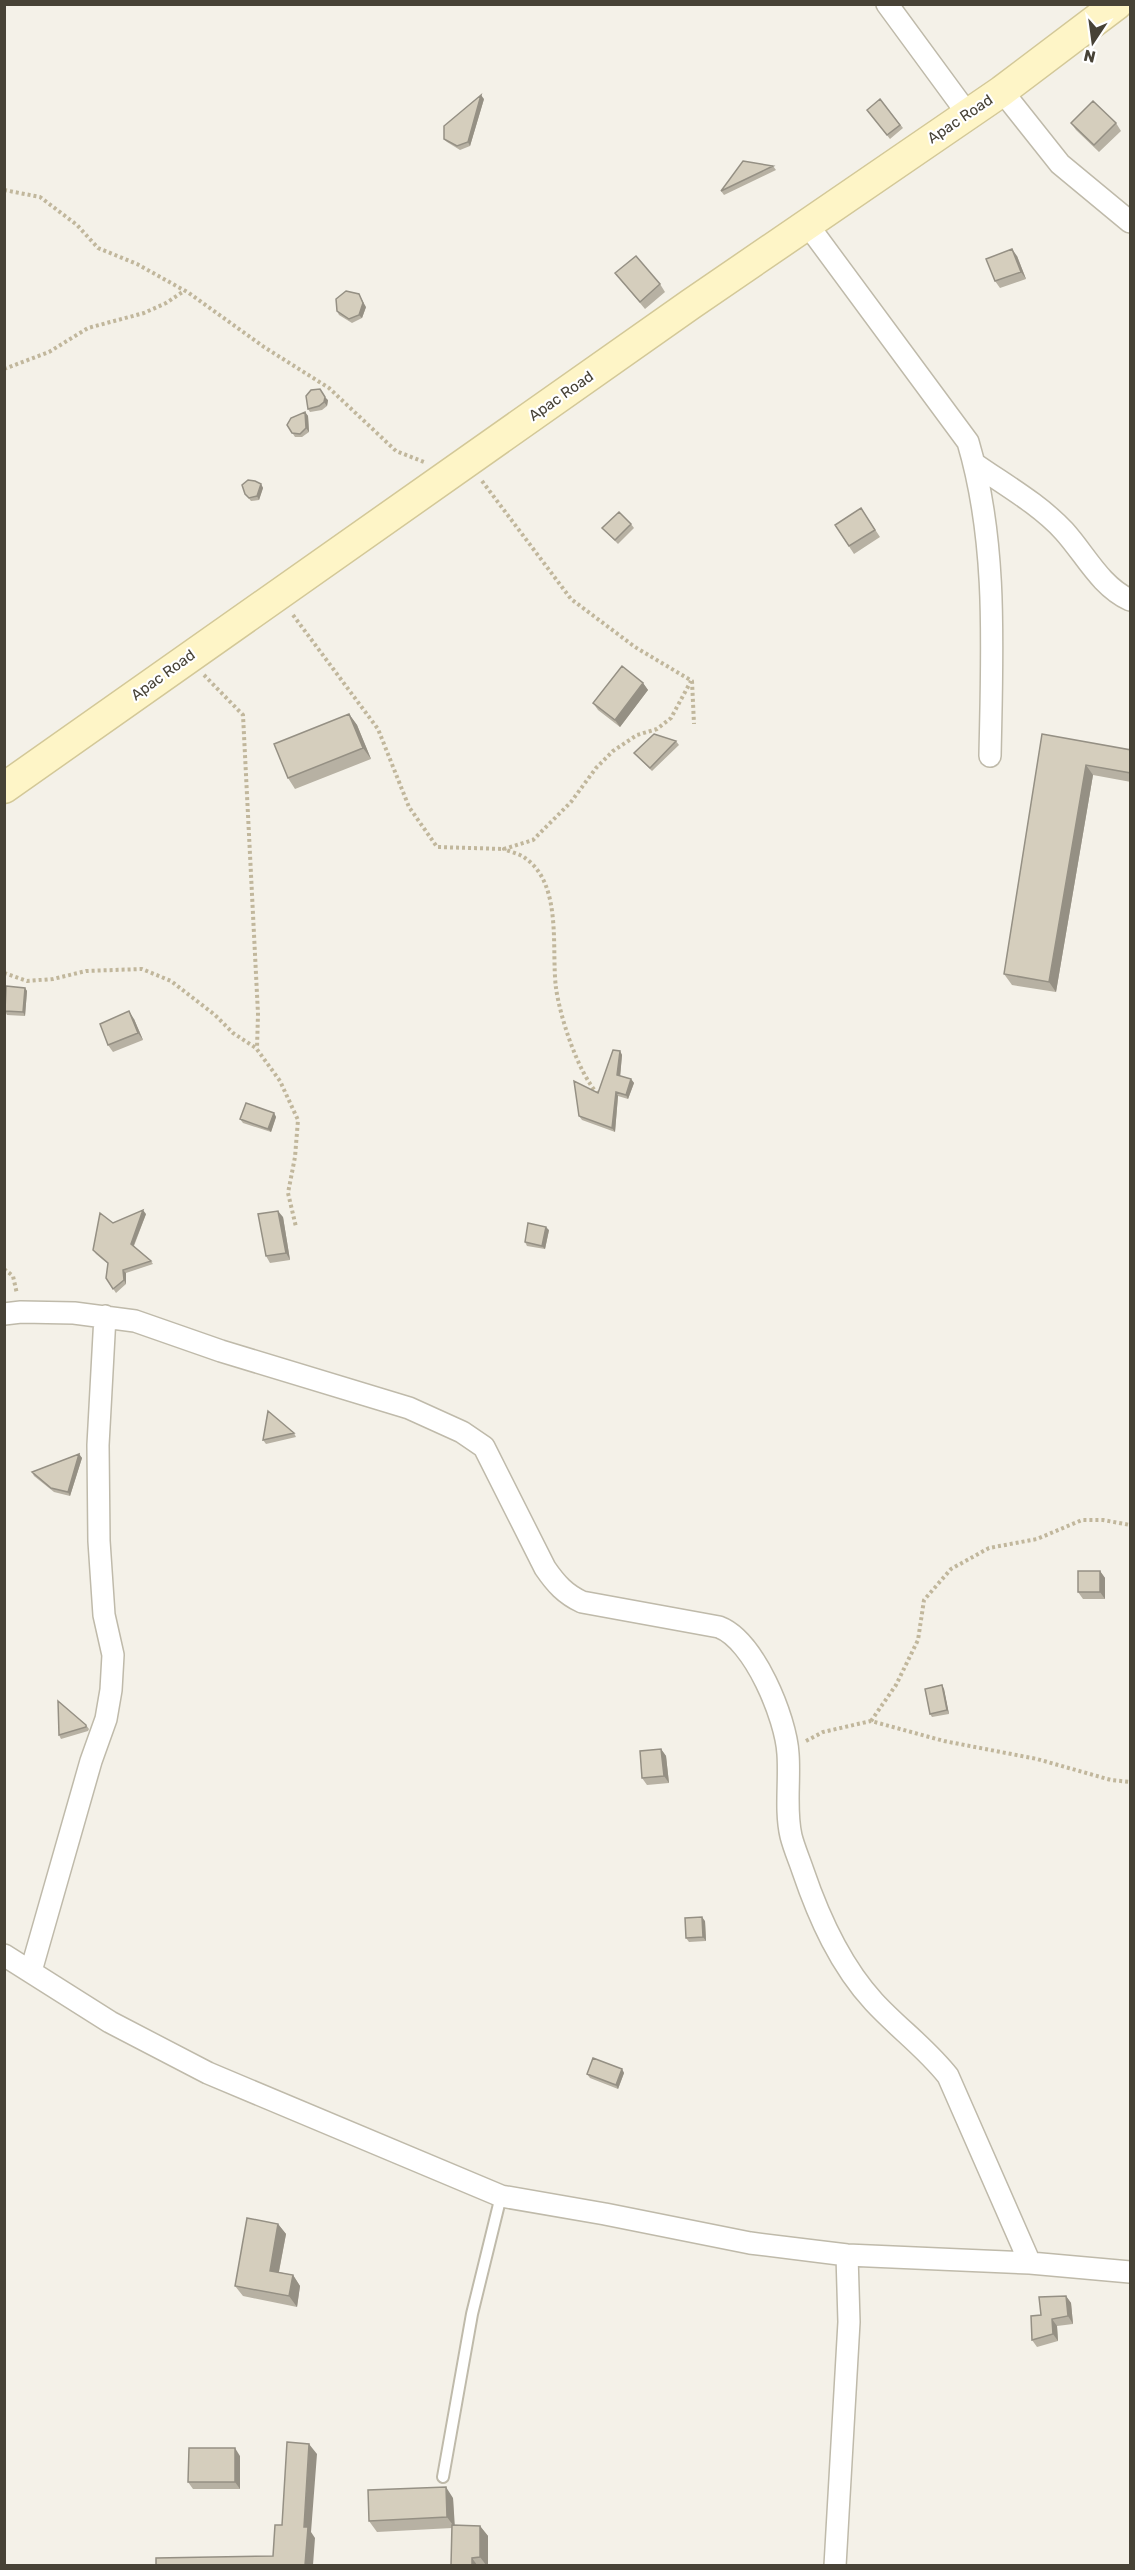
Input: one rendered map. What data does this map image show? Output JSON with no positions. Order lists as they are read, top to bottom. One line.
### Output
{"streets":{"main road":["Apac Road"]},"north":"bottom"}
